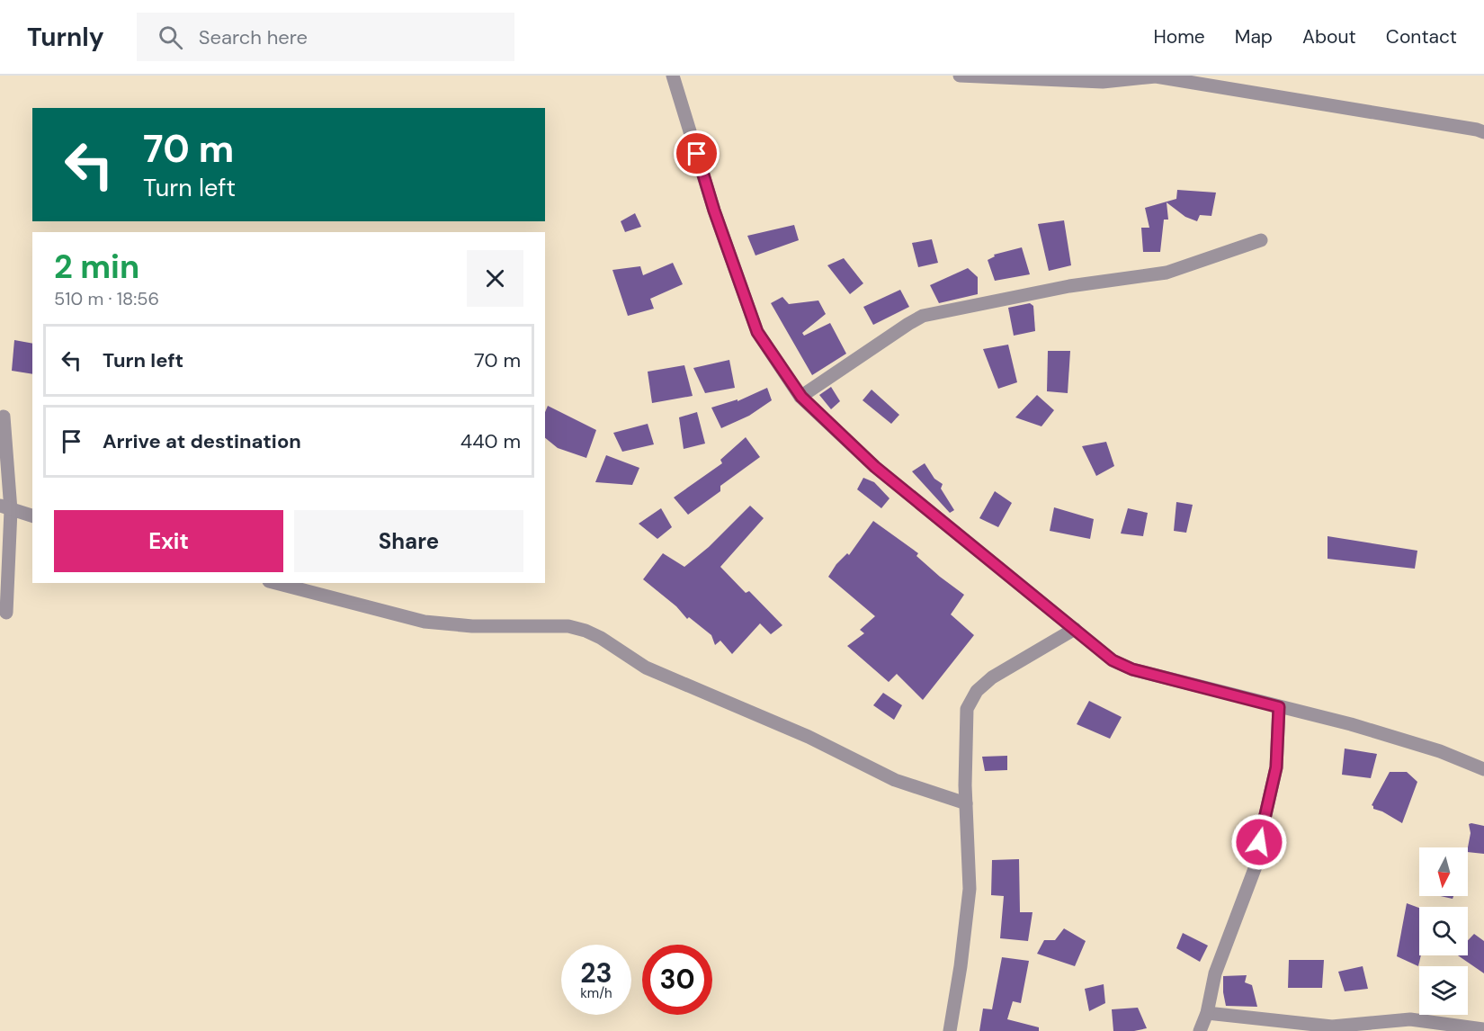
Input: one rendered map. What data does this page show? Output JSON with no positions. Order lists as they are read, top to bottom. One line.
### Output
{"north":"bottom","page":{"header":"Turnly","search":"Search here","nav":["Home","Map","About","Contact"],"turn":["70 m","Turn left"],"heading":["2 min","510 m · 18:56"],"list":[{"name":"Turn left","value":"70 m"},{"name":"Arrive at destination","value":"440 m"}],"buttons":["Exit","Share"],"speed":"23 km/h","limit":"30"}}
